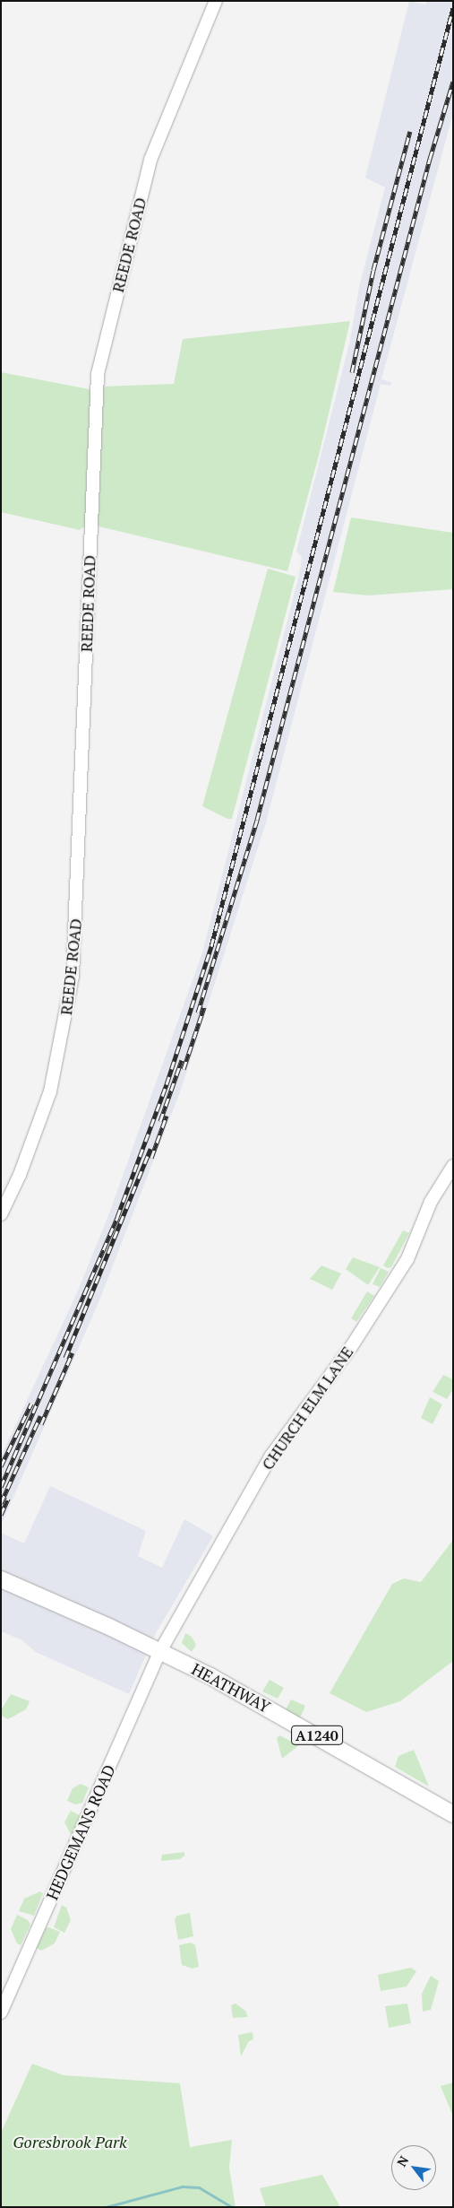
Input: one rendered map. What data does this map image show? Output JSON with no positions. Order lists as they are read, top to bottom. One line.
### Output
{"streets":{"main road":["HEATHWAY","A1240"],"street":["REEDE ROAD","CHURCH ELM LANE","HEDGEMANS ROAD"]},"crossings":[["CHURCH ELM LANE","HEATHWAY"],["CHURCH ELM LANE","HEDGEMANS ROAD"],["HEATHWAY","HEDGEMANS ROAD"]],"parks":["Goresbrook Park"],"north":"top left"}
